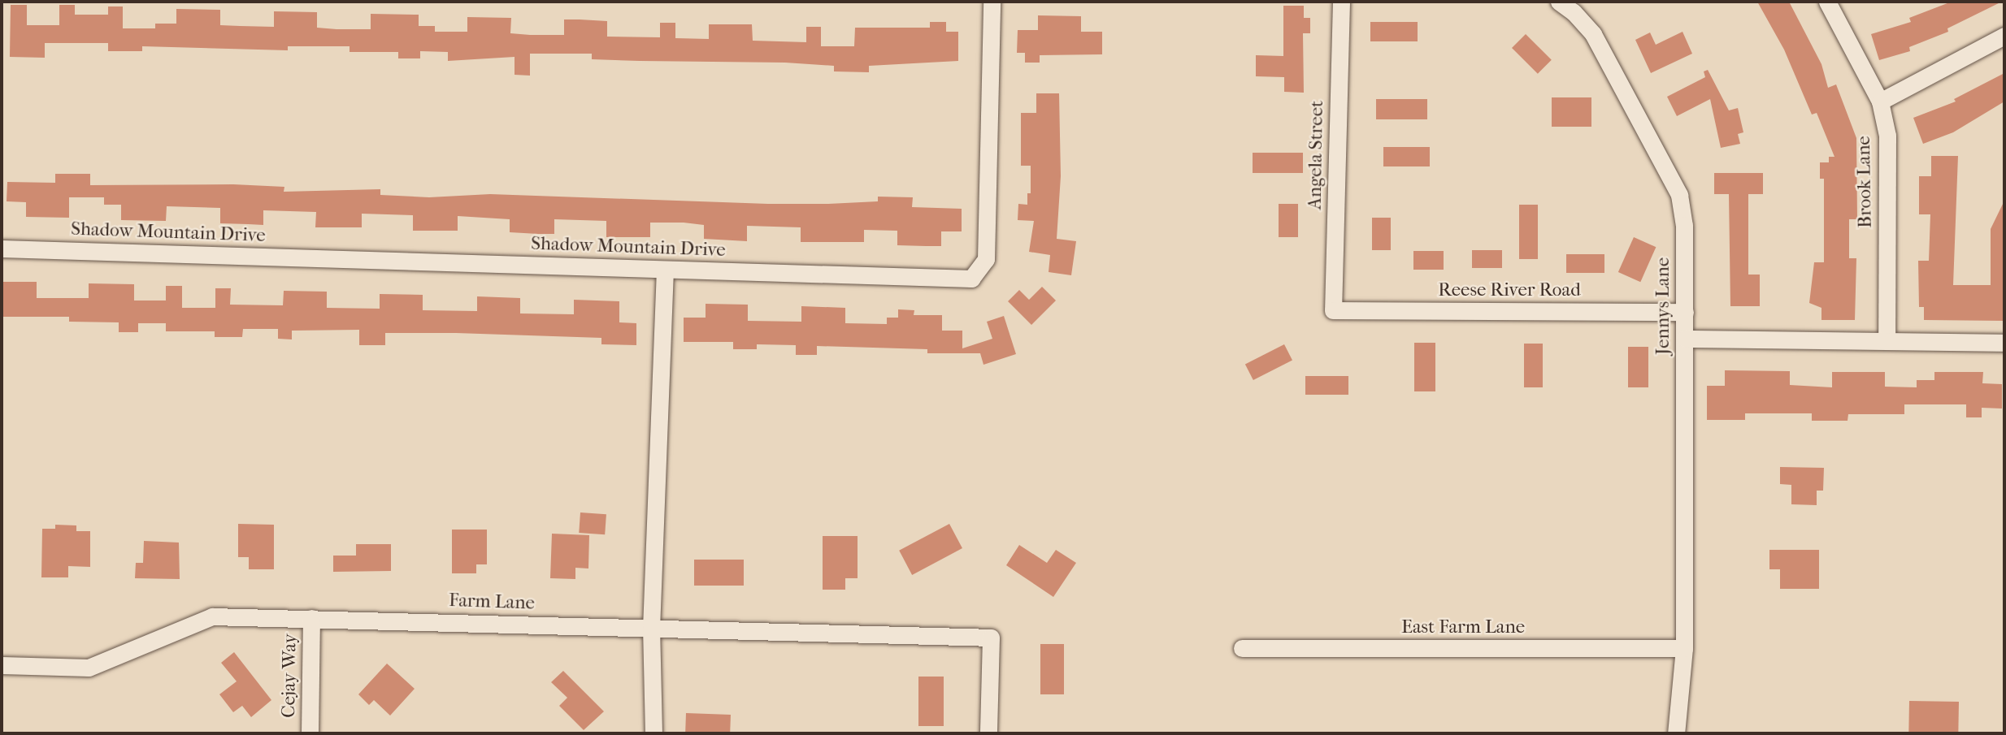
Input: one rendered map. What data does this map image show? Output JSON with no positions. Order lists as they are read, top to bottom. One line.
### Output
{"streets":{"street":["Angela Street","Brook Lane","Shadow Mountain Drive","Reese River Road","Jennys Lane","Farm Lane","East Farm Lane","Cejay Way"]},"crossings":[["Angela Street","Reese River Road"],["Reese River Road","Jennys Lane"],["Jennys Lane","East Farm Lane"],["Farm Lane","Cejay Way"]]}
